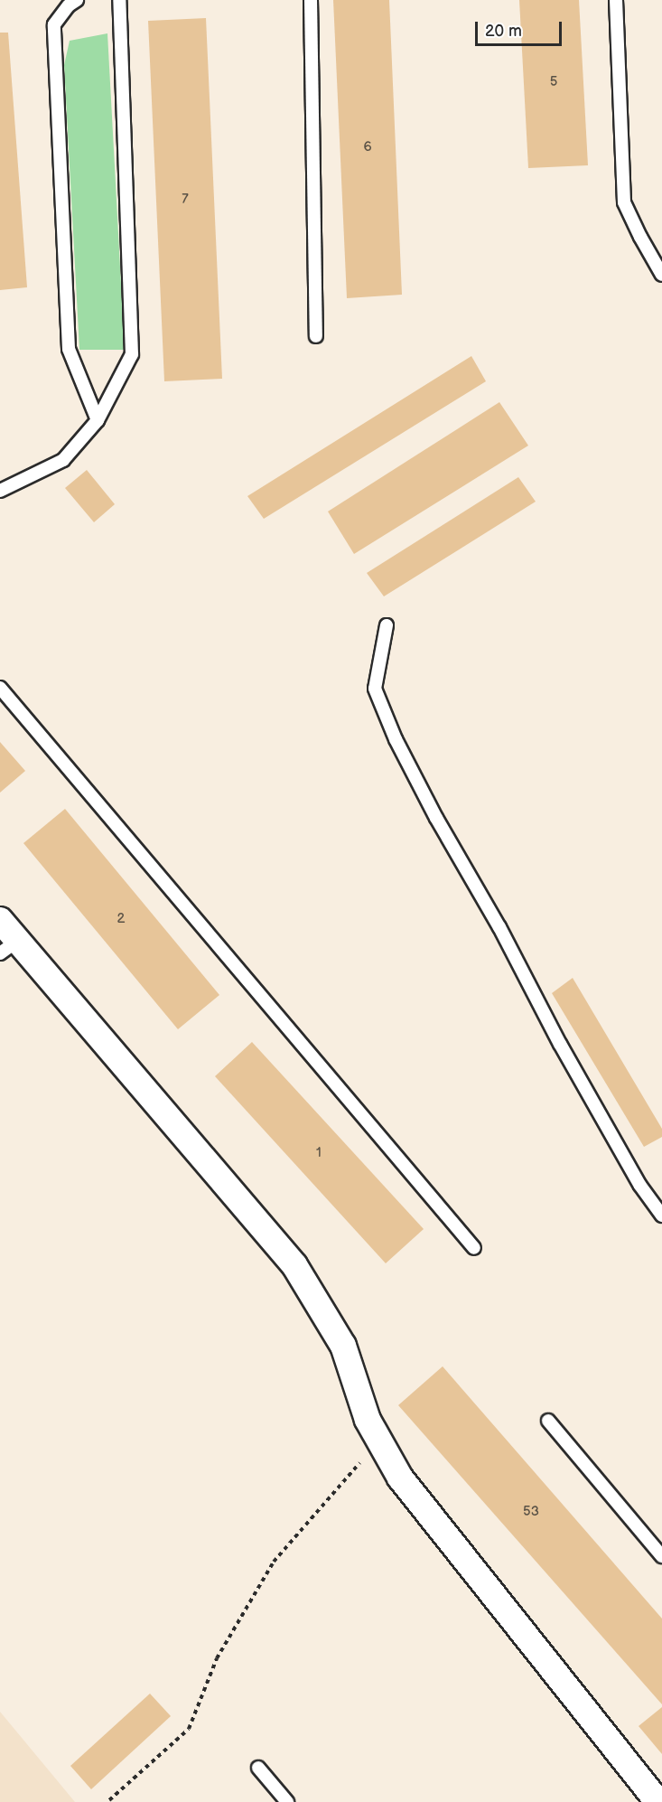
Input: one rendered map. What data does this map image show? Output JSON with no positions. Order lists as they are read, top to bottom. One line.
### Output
{"house_numbers":["5","6","7","2","1","53"],"scale_bar":"20 m"}
